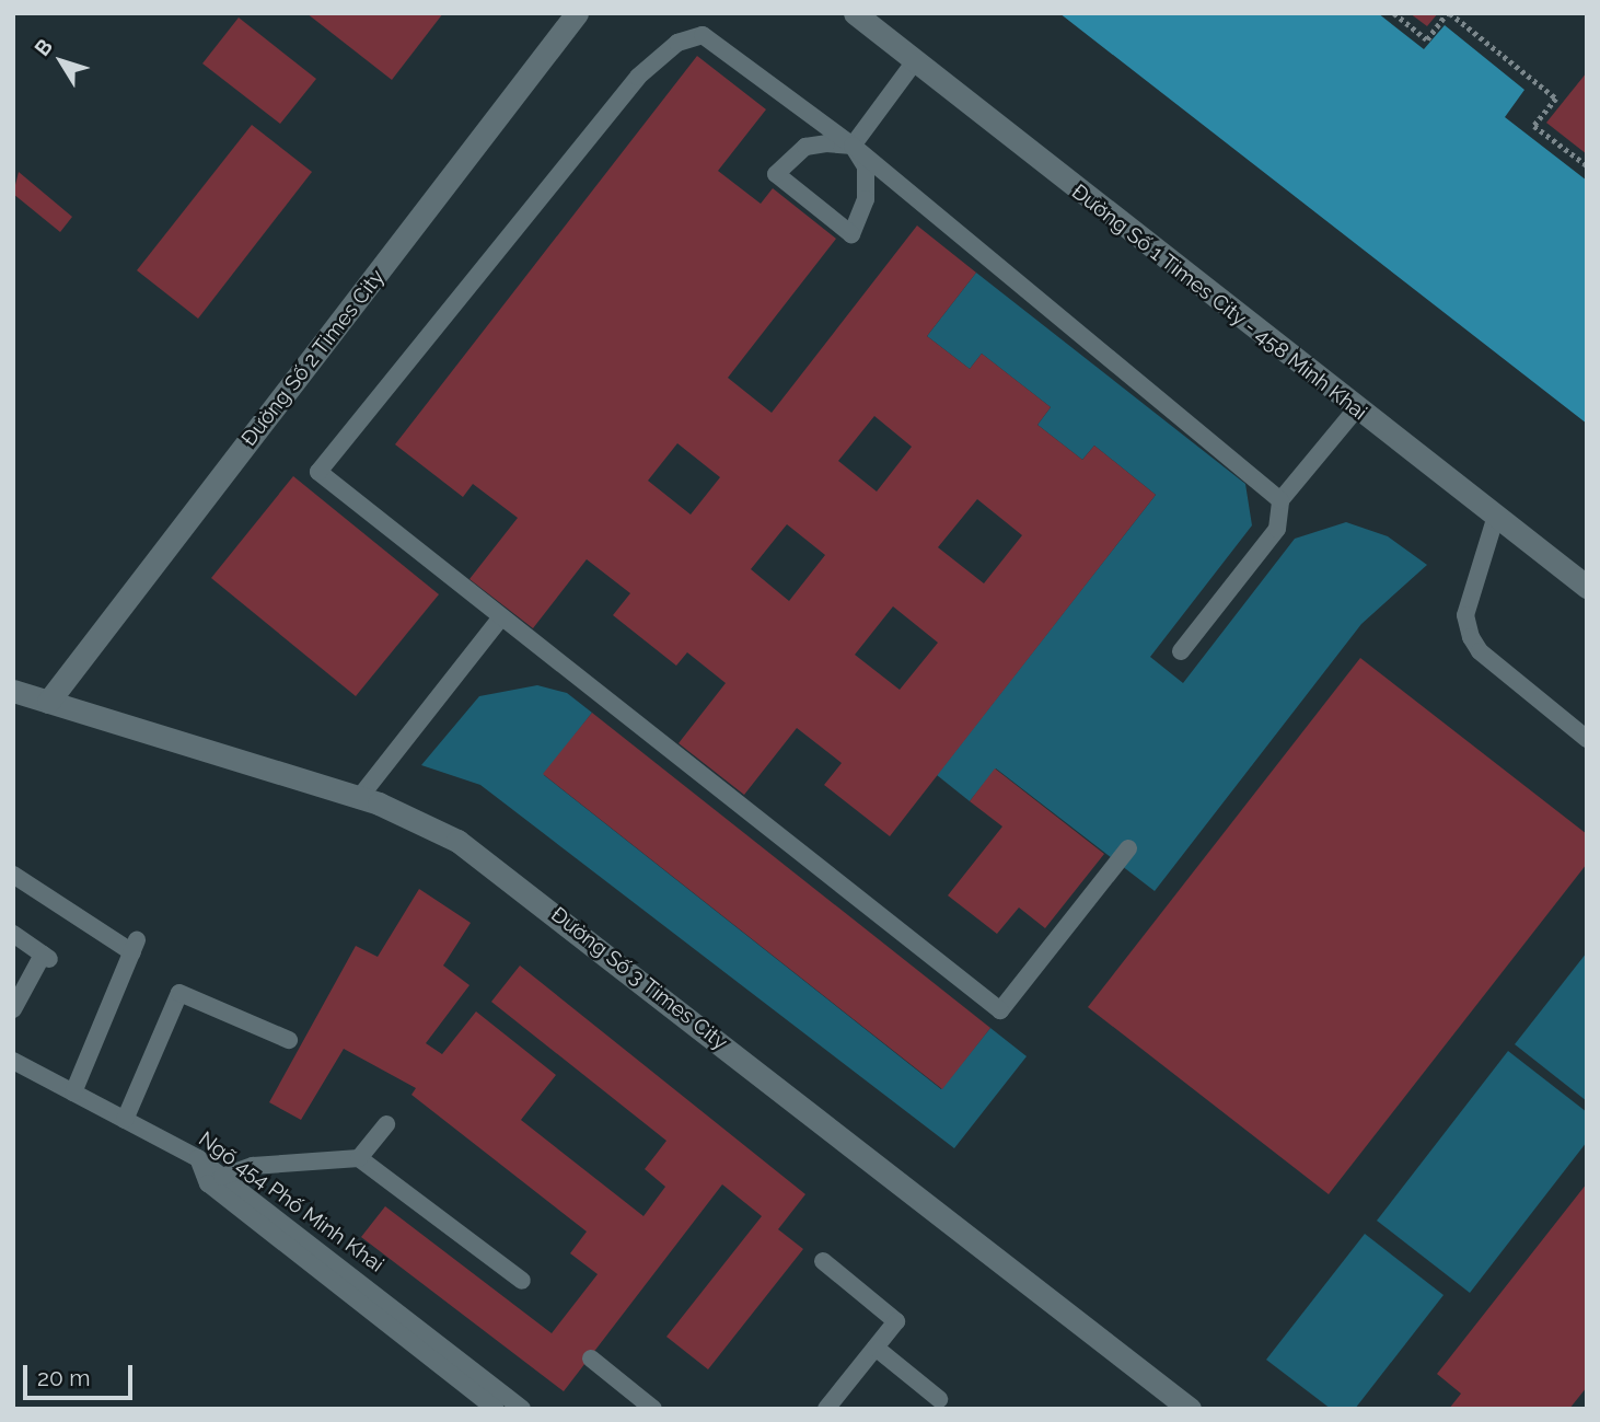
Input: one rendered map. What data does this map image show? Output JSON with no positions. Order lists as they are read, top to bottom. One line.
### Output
{"streets":{"street":["Đường Số 1 Times City - 458 Minh Khai","Đường Số 2 Times City","Đường Số 3 Times City"],"lane":["Ngõ 454 Phố Minh Khai"]},"crossings":[["Đường Số 2 Times City","Đường Số 3 Times City"]],"scale_bar":"20 m","north":"top left"}
